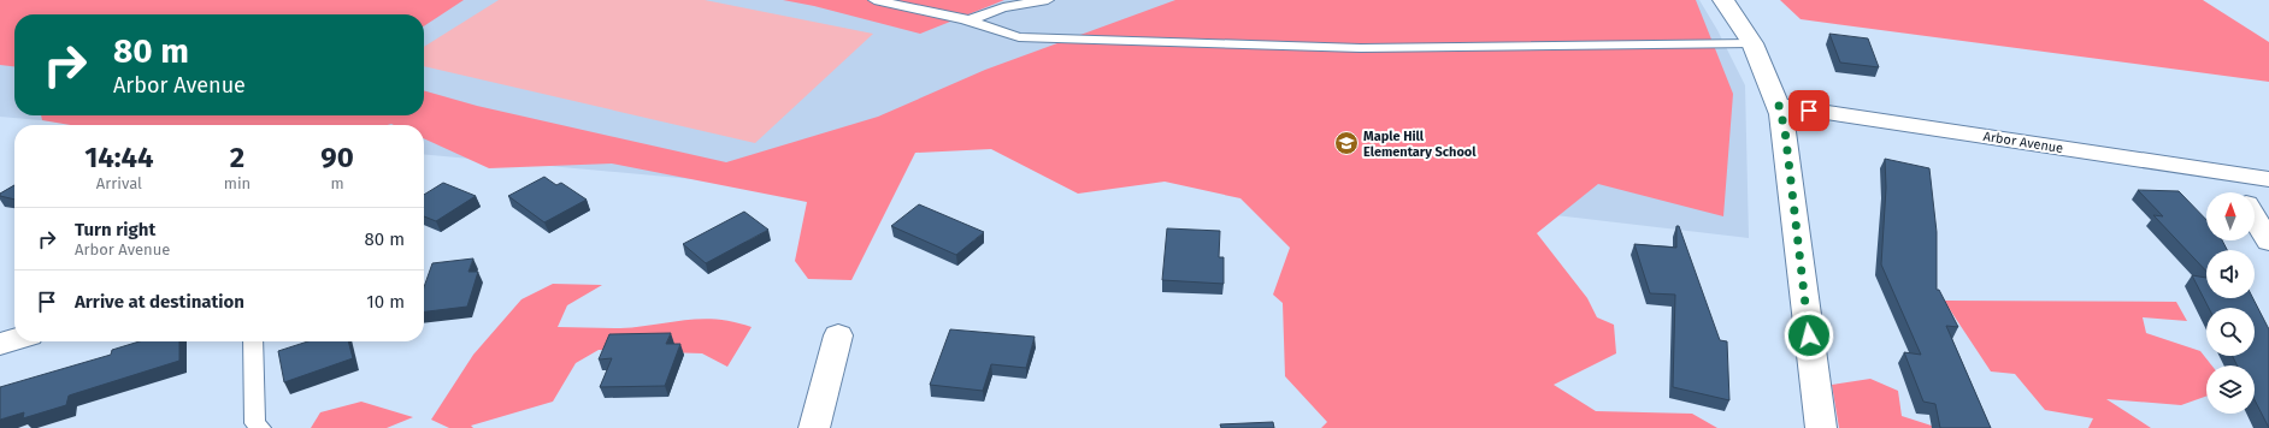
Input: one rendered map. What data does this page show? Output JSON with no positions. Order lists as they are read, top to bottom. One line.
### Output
{"streets":{"street":["Arbor Avenue"]},"places":{"school or university":["Maple Hill Elementary School"]},"north":"top","page":{"turn":["80 m","Arbor Avenue"],"eta":["14:44","Arrival","2","min","90","m"],"list":[{"name":"Turn right","note":"Arbor Avenue","value":"80 m"},{"name":"Arrive at destination","value":"10 m"}]}}
